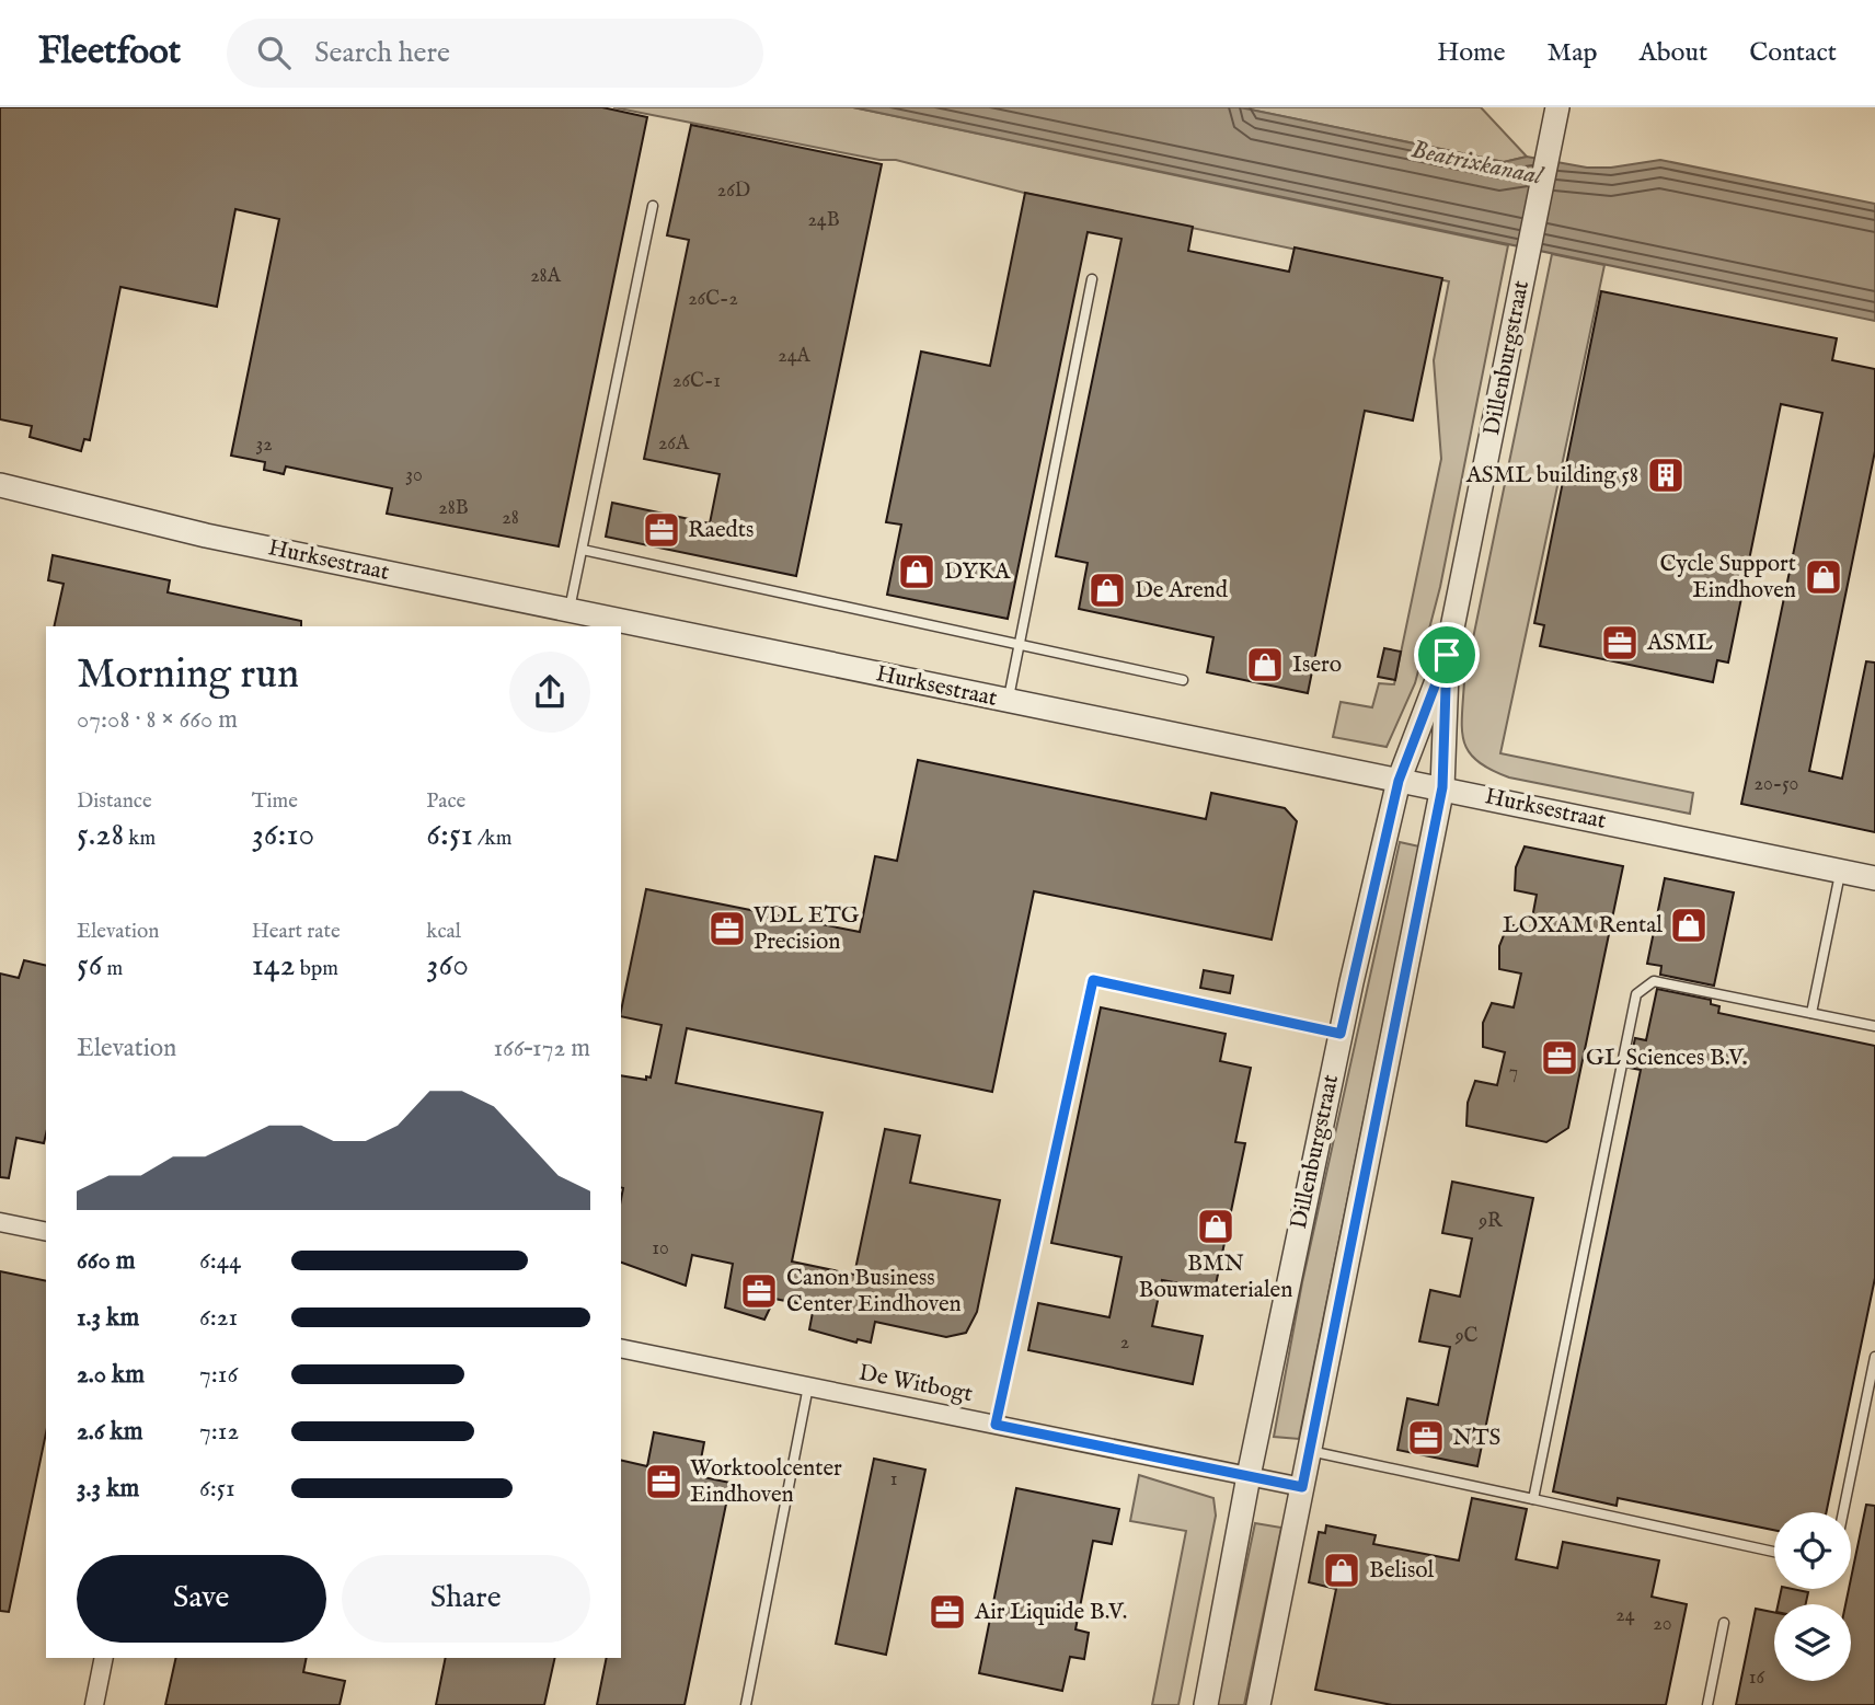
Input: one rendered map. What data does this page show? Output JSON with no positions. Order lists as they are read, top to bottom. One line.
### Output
{"streets":{"street":["Dillenburgstraat","Hurksestraat","De Witbogt"]},"crossings":[["Dillenburgstraat","Hurksestraat"],["Dillenburgstraat","De Witbogt"]],"water":["Beatrixkanaal"],"places":{"building":["ASML building 58"],"office":["Raedts","ASML","VDL ETG Precision","GL Sciences B.V.","Canon Business Center Eindhoven","NTS","Worktoolcenter Eindhoven","Air Liquide B.V."],"shop":["DYKA","Cycle Support Eindhoven","De Arend","Isero","LOXAM Rental","BMN Bouwmaterialen","Belisol"]},"house_numbers":["26D","24B","28A","26C-2","24A","26C-1","26A","32","30","28B","28","20-50","7","9R","10","9C","2","1","24","20","16"],"page":{"header":"Fleetfoot","search":"Search here","nav":["Home","Map","About","Contact"],"heading":["Morning run","07:08 · 8 × 660 m"],"stats":[["Distance","5.28 km"],["Time","36:10"],["Pace","6:51 /km"],["Elevation","56 m"],["Heart rate","142 bpm"],["kcal","360"]],"chart":["Elevation","166–172 m"],"list":[{"name":"660 m","note":"6:44"},{"name":"1.3 km","note":"6:21"},{"name":"2.0 km","note":"7:16"},{"name":"2.6 km","note":"7:12"},{"name":"3.3 km","note":"6:51"}],"buttons":["Save","Share"]}}
